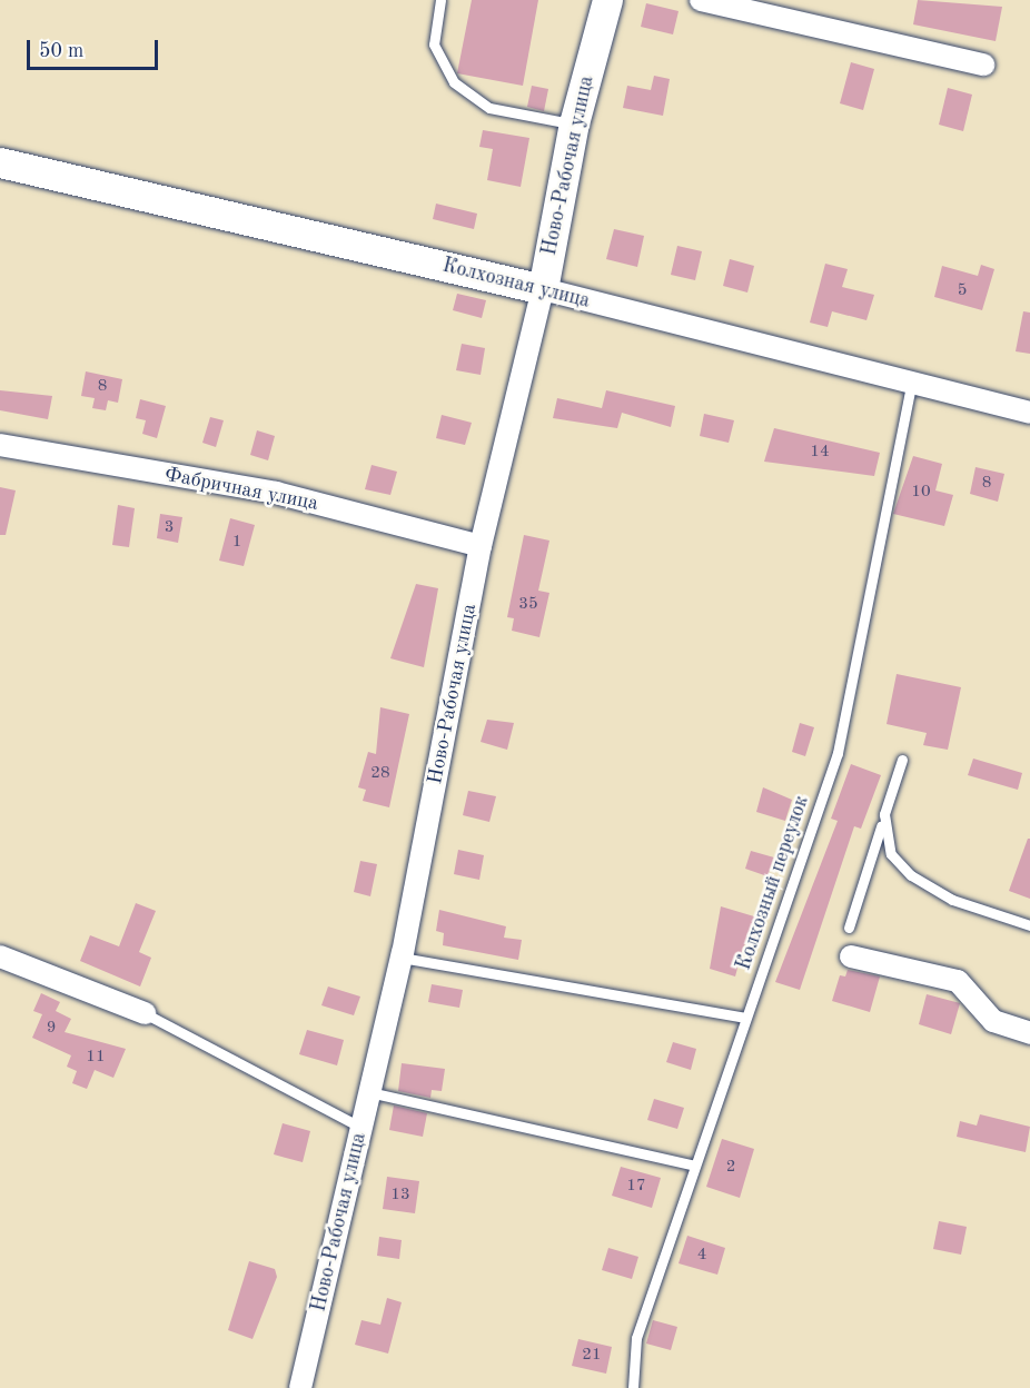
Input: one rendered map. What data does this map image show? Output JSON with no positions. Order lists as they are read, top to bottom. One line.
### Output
{"streets":{"street":["Ново-Рабочая улица","Колхозная улица","Фабричная улица"],"lane":["Колхозный переулок"]},"crossings":[["Ново-Рабочая улица","Колхозная улица"],["Ново-Рабочая улица","Фабричная улица"],["Колхозная улица","Колхозный переулок"]],"house_numbers":["5","8","14","8","10","3","1","35","28","9","11","2","17","13","4","21"],"scale_bar":"50 m"}
